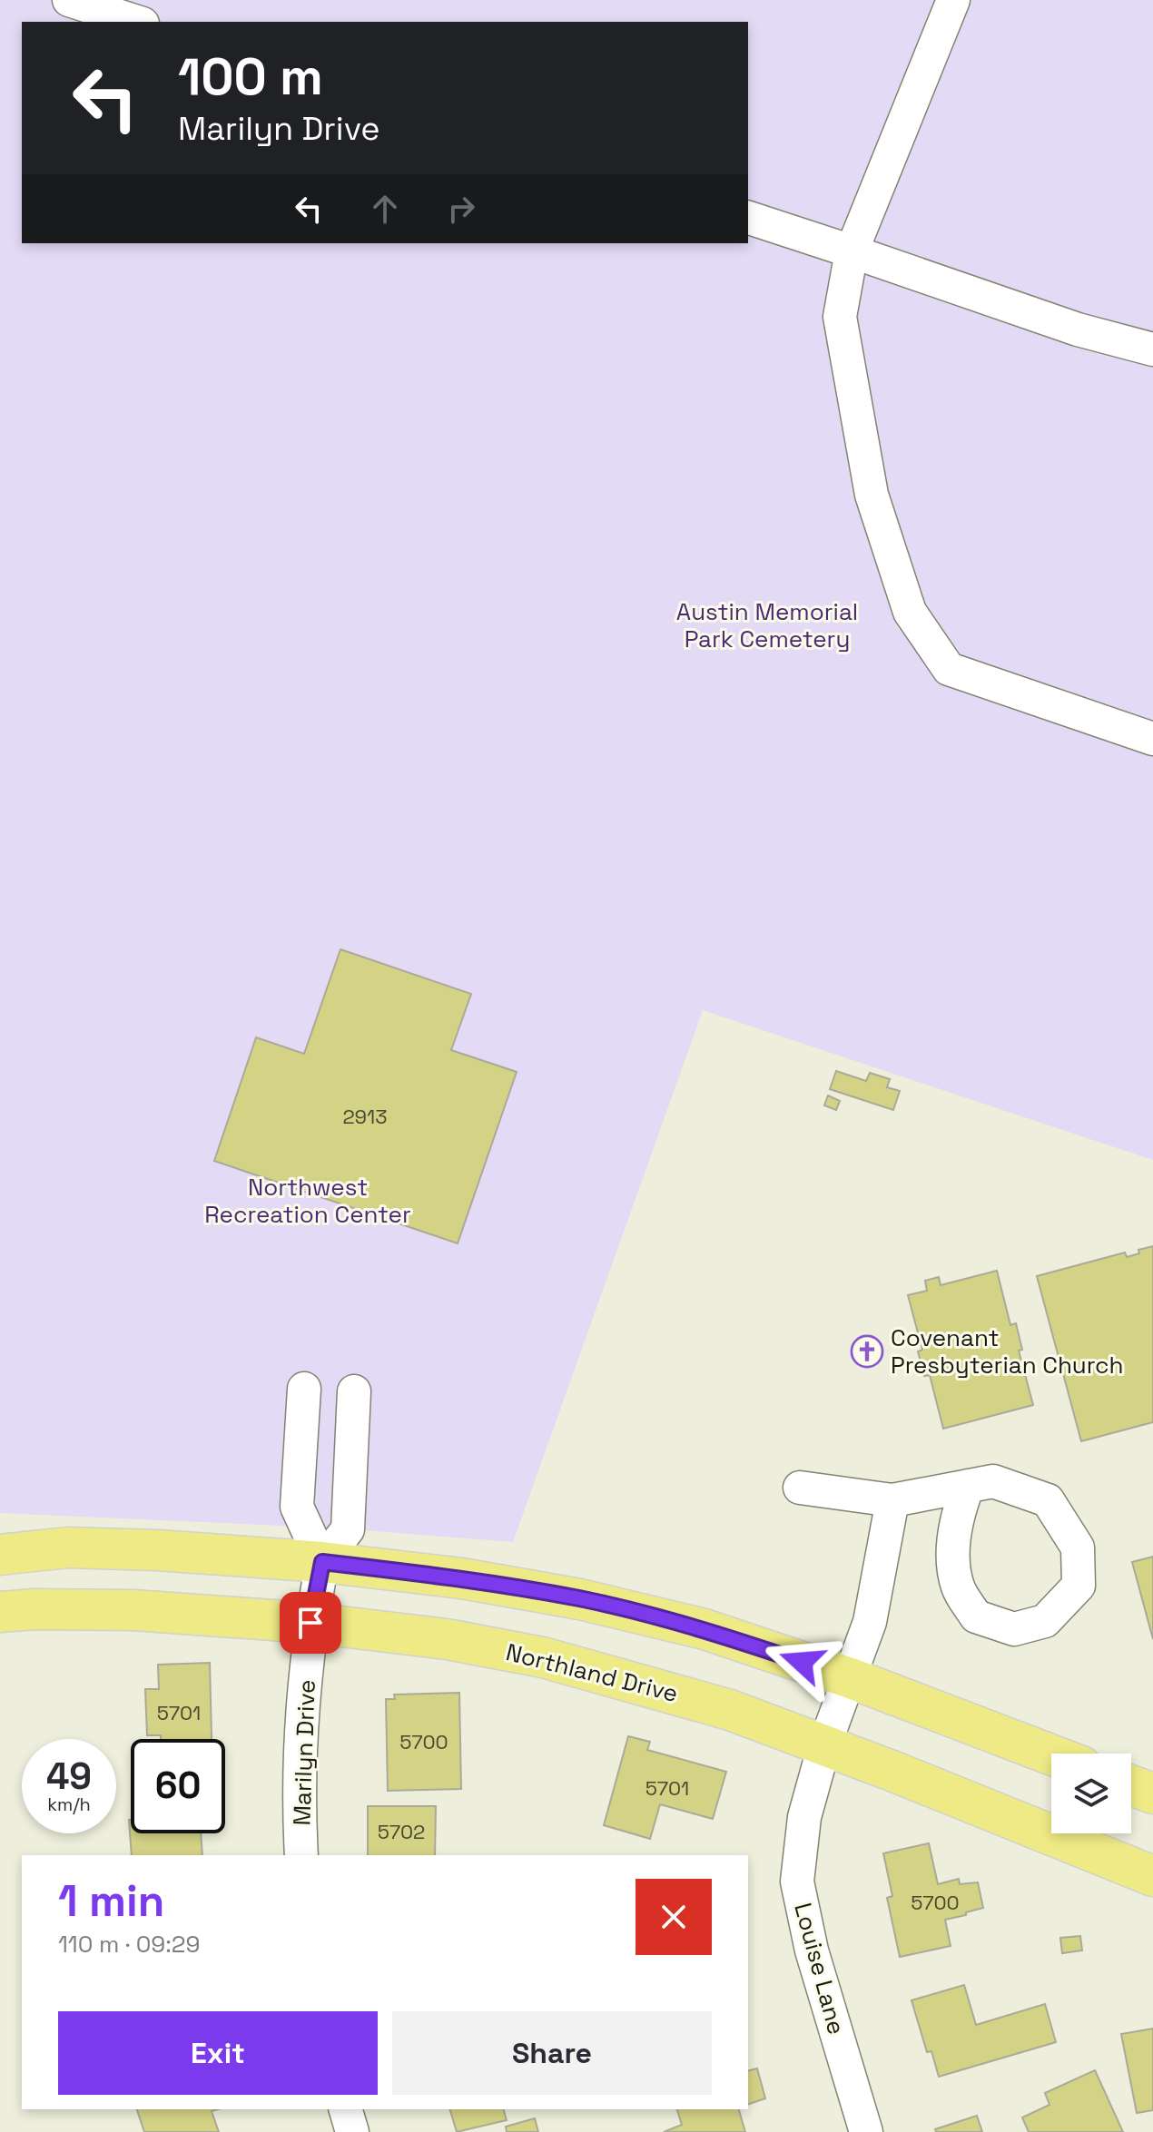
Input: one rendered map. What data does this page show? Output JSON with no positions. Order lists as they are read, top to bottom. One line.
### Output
{"streets":{"main road":["Northland Drive"],"street":["Marilyn Drive","Louise Lane"]},"crossings":[["Northland Drive","Marilyn Drive"],["Northland Drive","Louise Lane"]],"parks":["Austin Memorial Park Cemetery","Northwest Recreation Center"],"places":{"church":["Covenant Presbyterian Church"]},"house_numbers":["2913","5701","5700","5701","5702","5700"],"page":{"turn":["100 m","Marilyn Drive"],"speed":"49 km/h","limit":"60","heading":["1 min","110 m · 09:29"],"buttons":["Exit","Share"]}}
